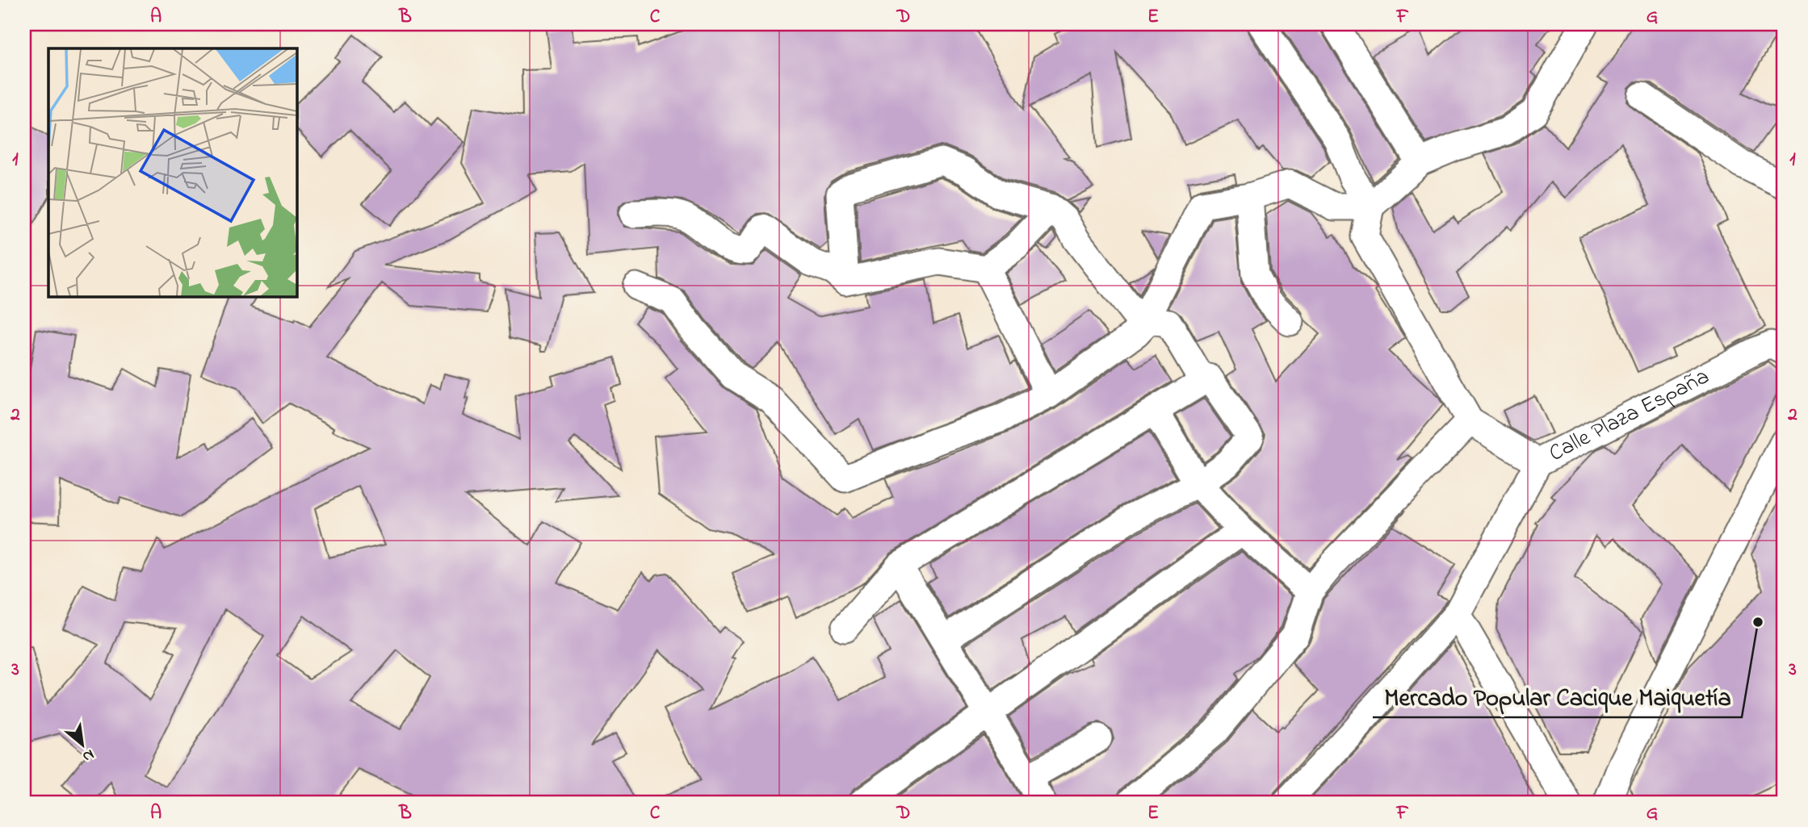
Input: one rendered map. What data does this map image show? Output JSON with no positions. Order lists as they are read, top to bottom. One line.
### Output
{"streets":{"street":["Calle Plaza España"]},"places":["Mercado Popular Cacique Maiquetía"],"north":"bottom right","grid":{"columns":["A","B","C","D","E","F","G"],"rows":["1","2","3"]}}
